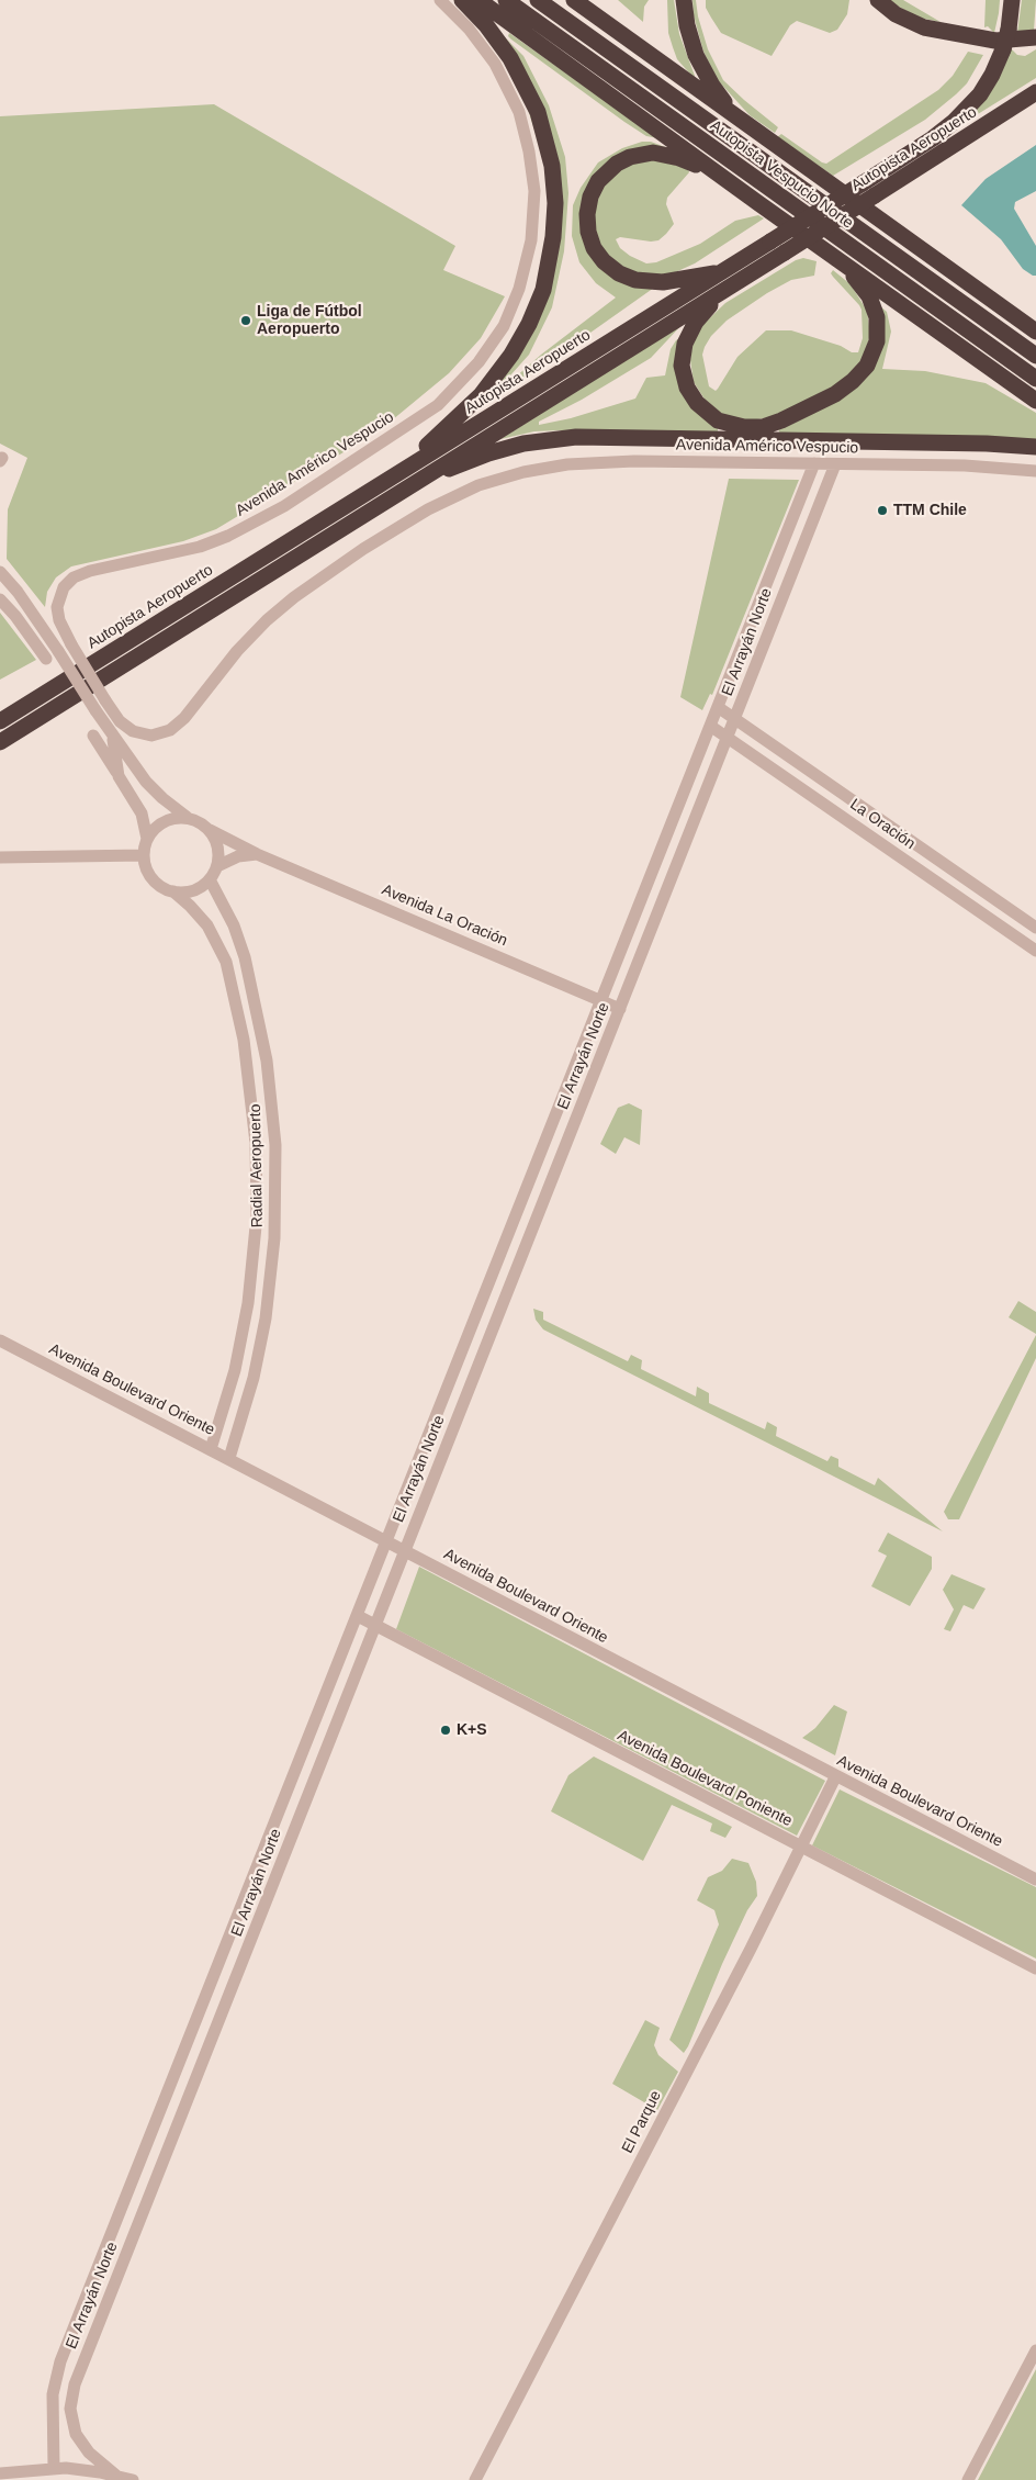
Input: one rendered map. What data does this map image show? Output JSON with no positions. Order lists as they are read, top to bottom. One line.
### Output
{"streets":{"highway":["Autopista Aeropuerto","Autopista Vespucio Norte"],"street":["Avenida Américo Vespucio","El Arrayán Norte","La Oración","Avenida La Oración","Radial Aeropuerto","Avenida Boulevard Oriente","Avenida Boulevard Poniente","El Parque"]},"crossings":[["Avenida Américo Vespucio","El Arrayán Norte"],["El Arrayán Norte","La Oración"],["El Arrayán Norte","Avenida La Oración"],["El Arrayán Norte","Avenida Boulevard Oriente"],["El Arrayán Norte","Avenida Boulevard Poniente"],["Avenida La Oración","Radial Aeropuerto"],["Radial Aeropuerto","Avenida Boulevard Oriente"],["Avenida Boulevard Oriente","El Parque"],["Avenida Boulevard Poniente","El Parque"]],"places":["Liga de Fútbol Aeropuerto","TTM Chile","K+S"]}
